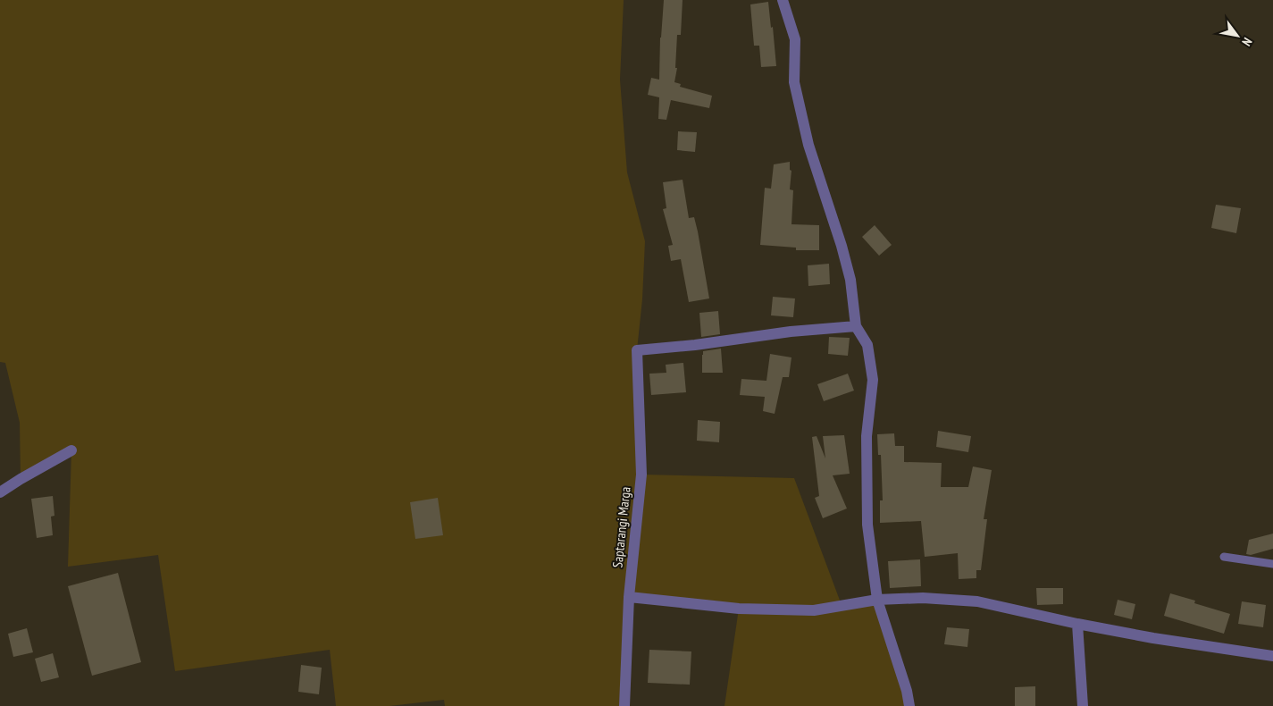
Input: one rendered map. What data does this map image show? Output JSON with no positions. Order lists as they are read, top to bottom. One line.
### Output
{"streets":{"street":["Saptarangi Marga"]},"north":"bottom right"}
